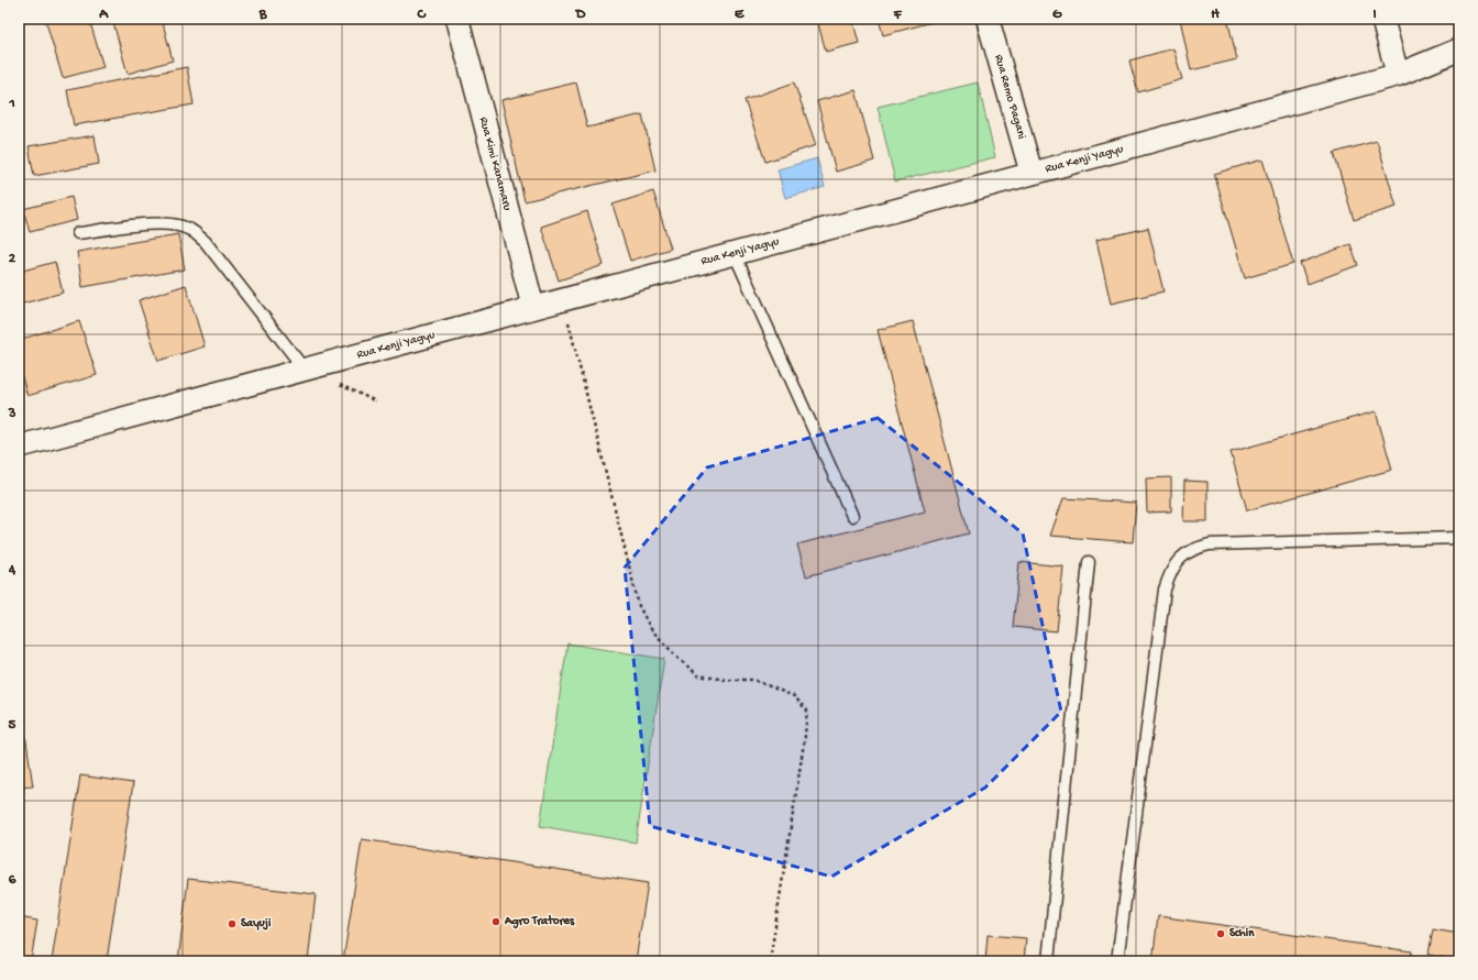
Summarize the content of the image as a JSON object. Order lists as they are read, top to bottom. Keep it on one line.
{"streets":{"street":["Rua Remo Pagani","Rua Kenji Yagyu","Rua Kimi Kanamaru"]},"crossings":[["Rua Remo Pagani","Rua Kenji Yagyu"],["Rua Kenji Yagyu","Rua Kimi Kanamaru"]],"places":["Agro Tratores","Sayuji","Schin"],"grid":{"columns":["A","B","C","D","E","F","G","H","I"],"rows":["1","2","3","4","5","6"]}}
